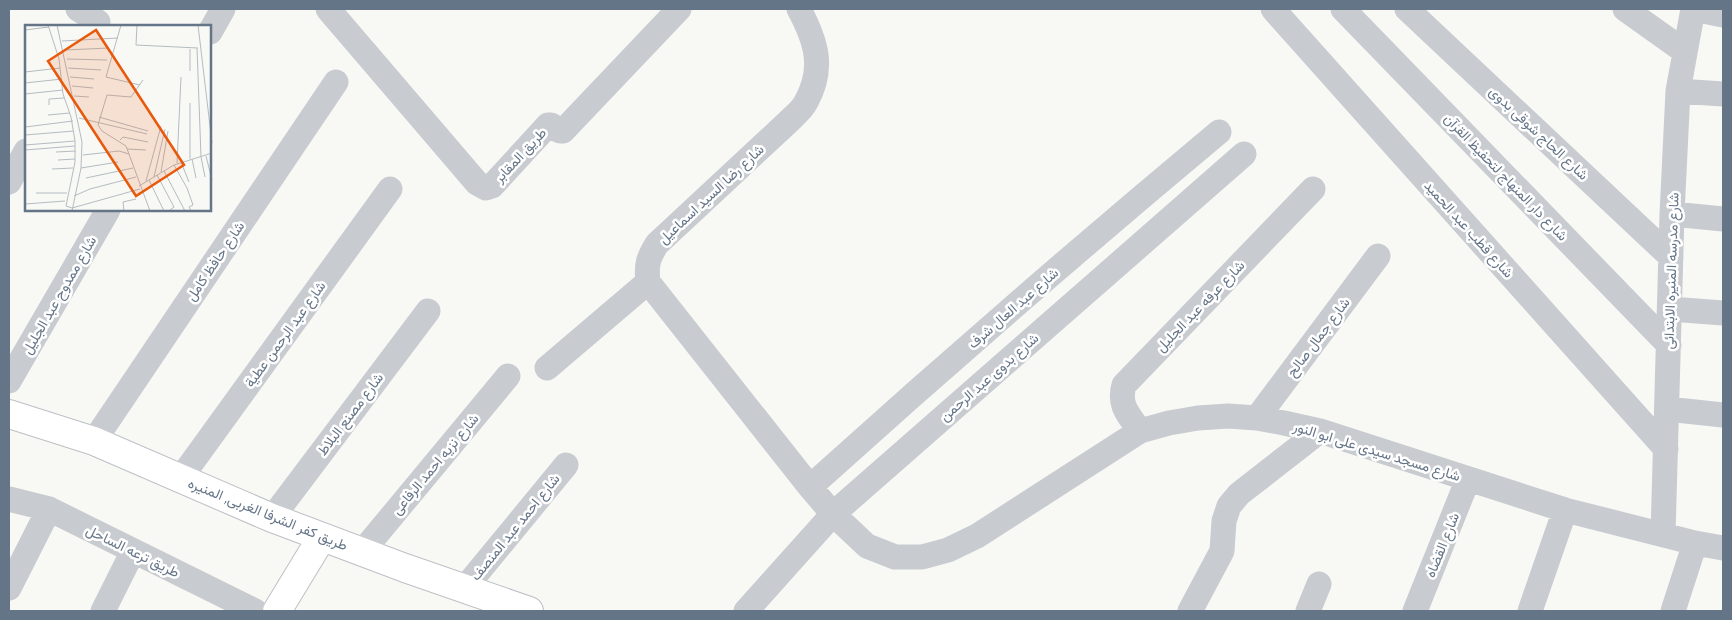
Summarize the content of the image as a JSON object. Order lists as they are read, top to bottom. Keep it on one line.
{"streets":{"street":["شارع الحاج شوقى بدوى","طريق المقابر","شارع دار المنهاج لتحفيظ القرآن","شارع رضا السيد اسماعيل","شارع قطب عبد الحميد","شارع حافظ كامل","شارع مدرسه المنيره الابتدائى","شارع ممدوح عبد الجليل","شارع عرفه عبد الجليل","شارع عبد العال شرف","شارع عبد الرحمن عطية","شارع جمال صالح","شارع بدوى عبد الرحمن","شارع مصنع البلاط","شارع مسجد سيدى على ابو النور","شارع نزيه احمد الرفاعى","طريق كفر الشرفا الغربى, المنيره","شارع احمد عبد المنصف","شارع القضاه","طريق ترعه الساحل"]},"crossings":[["شارع الحاج شوقى بدوى","شارع مدرسه المنيره الابتدائى"],["شارع دار المنهاج لتحفيظ القرآن","شارع مدرسه المنيره الابتدائى"],["شارع قطب عبد الحميد","شارع مدرسه المنيره الابتدائى"],["شارع حافظ كامل","طريق كفر الشرفا الغربى, المنيره"],["شارع مدرسه المنيره الابتدائى","شارع مسجد سيدى على ابو النور"],["شارع عرفه عبد الجليل","شارع مسجد سيدى على ابو النور"],["شارع عبد الرحمن عطية","طريق كفر الشرفا الغربى, المنيره"],["شارع جمال صالح","شارع مسجد سيدى على ابو النور"],["شارع بدوى عبد الرحمن","شارع مسجد سيدى على ابو النور"],["شارع مصنع البلاط","طريق كفر الشرفا الغربى, المنيره"],["شارع مسجد سيدى على ابو النور","شارع القضاه"],["شارع نزيه احمد الرفاعى","طريق كفر الشرفا الغربى, المنيره"],["طريق كفر الشرفا الغربى, المنيره","شارع احمد عبد المنصف"]]}
